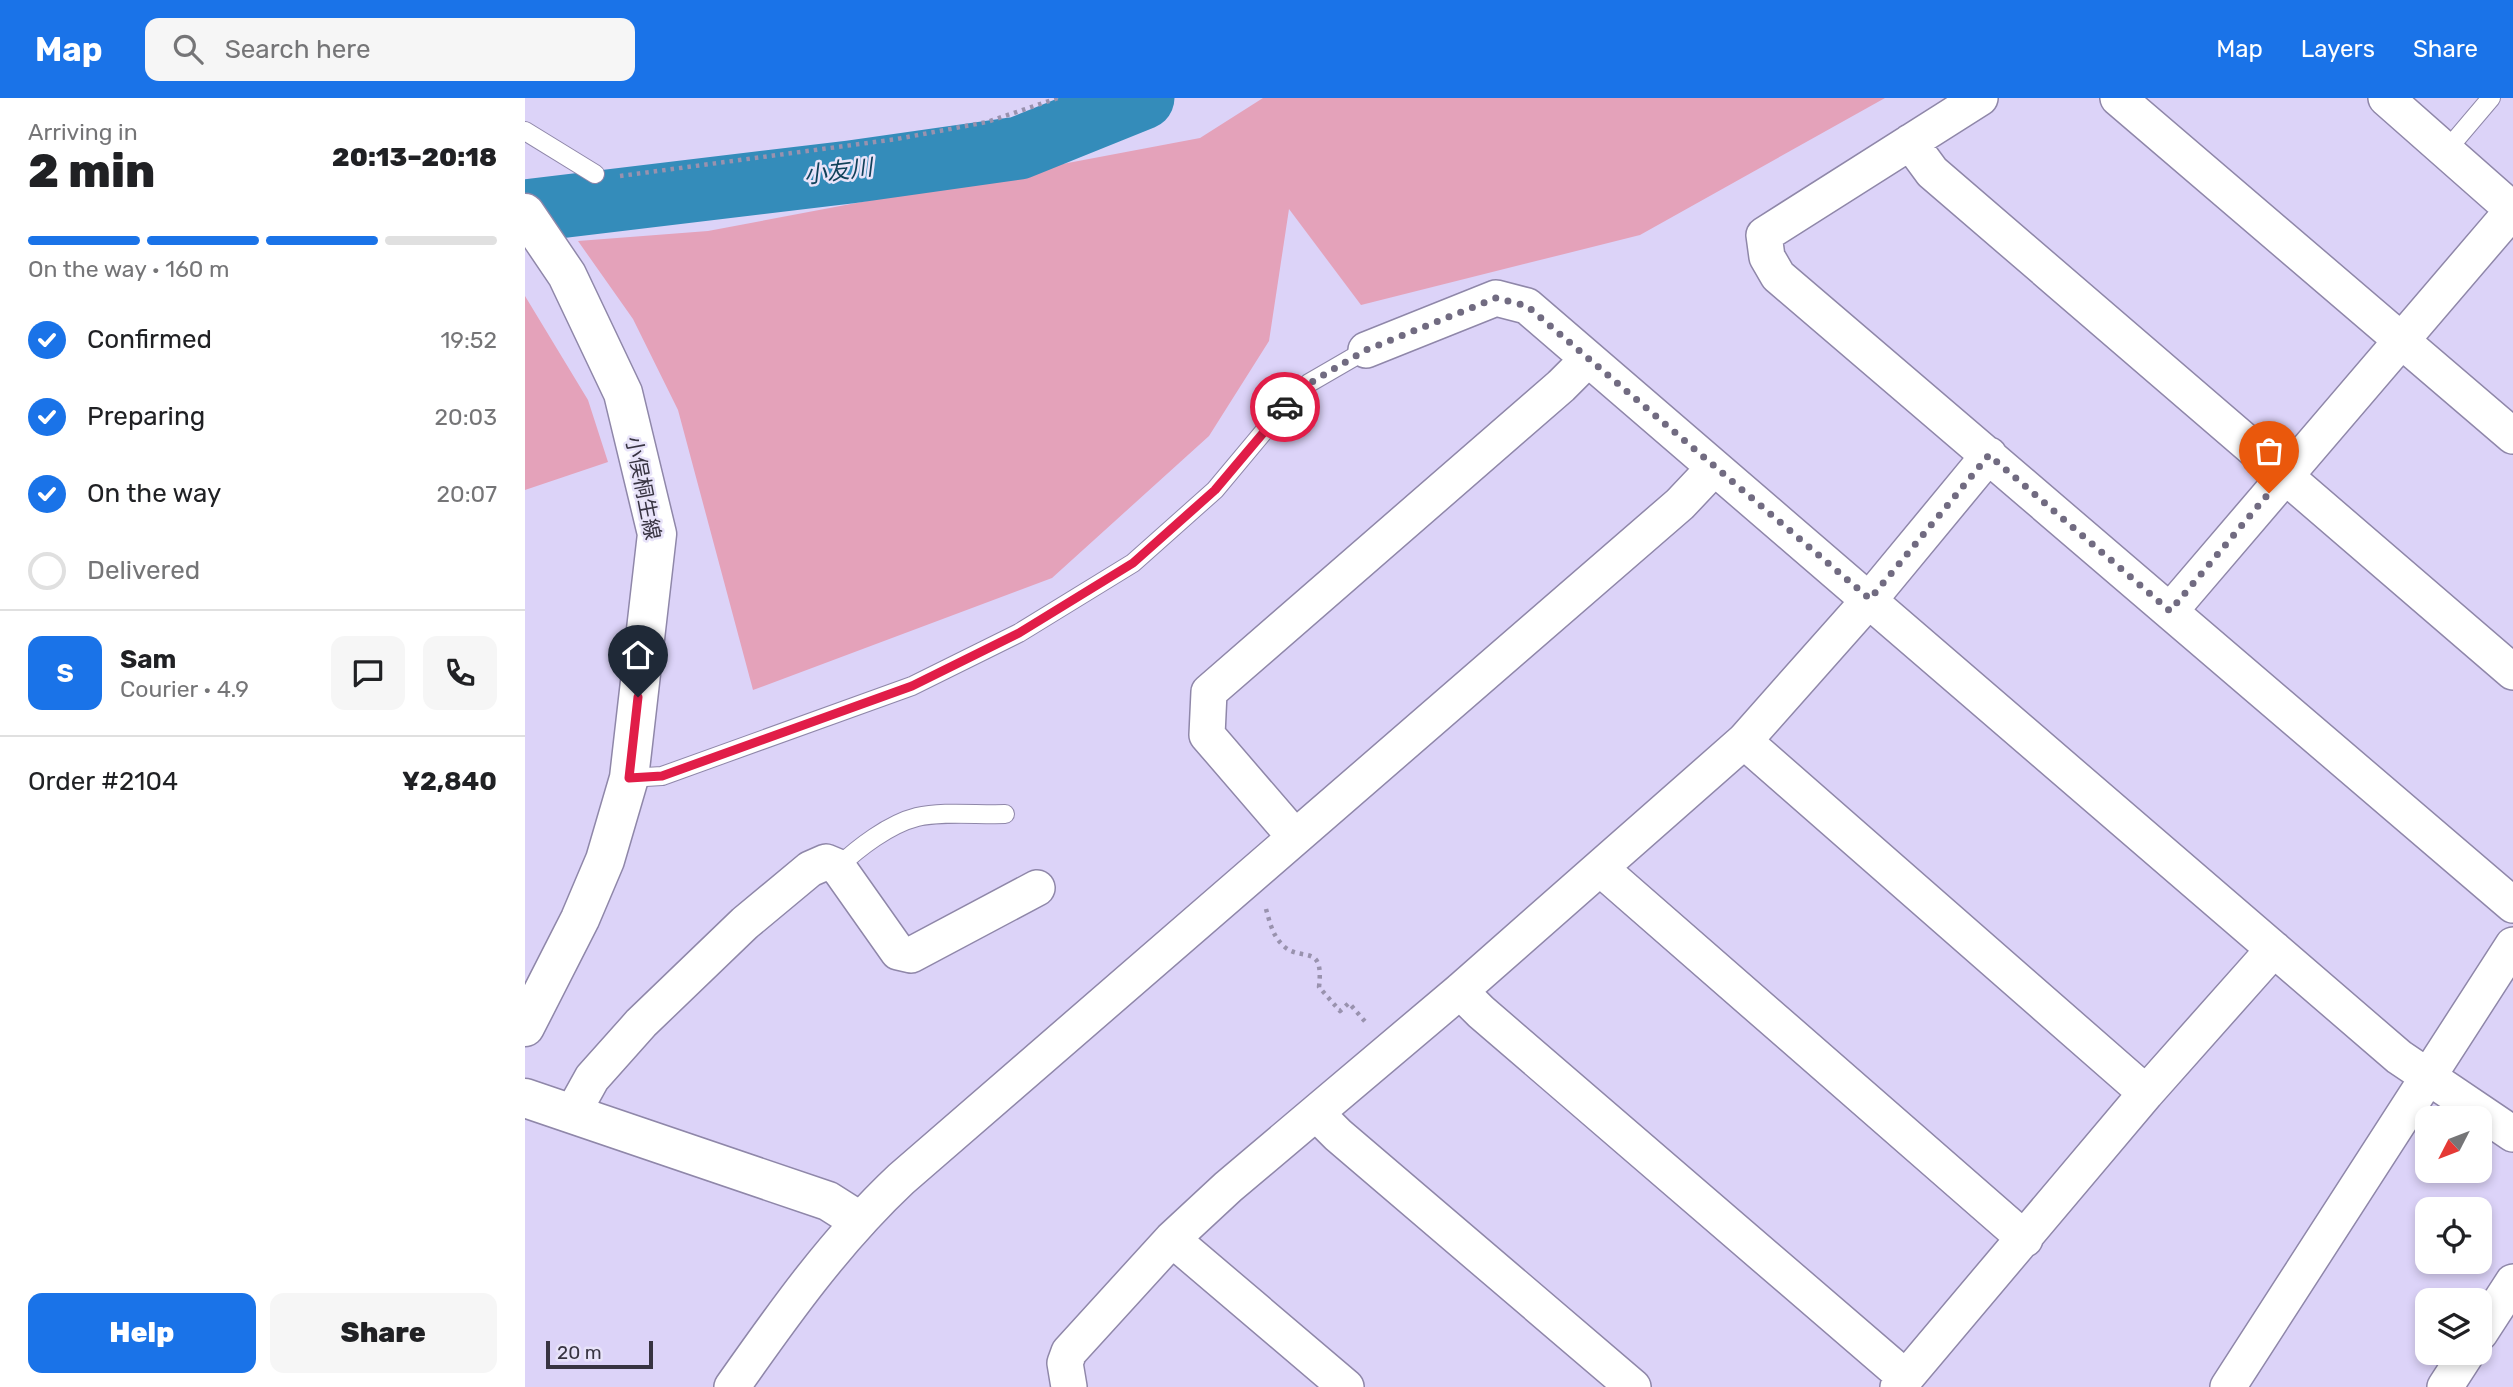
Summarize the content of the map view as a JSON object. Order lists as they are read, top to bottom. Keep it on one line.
{"streets":{"main road":["小俣桐生線"]},"water":["小友川"],"scale_bar":"20 m","north":"bottom left","page":{"header":"Map","search":"Search here","nav":["Map","Layers","Share"],"heading":["2 min","Arriving in","20:13–20:18"],"panel":["Sam","Courier · 4.9","Order #2104","¥2,840"],"bar":"On the way · 160 m","list":[["Confirmed","19:52"],["Preparing","20:03"],["On the way","20:07"],"Delivered"],"round":"S","buttons":["Help","Share"],"scale":"20 m"}}
